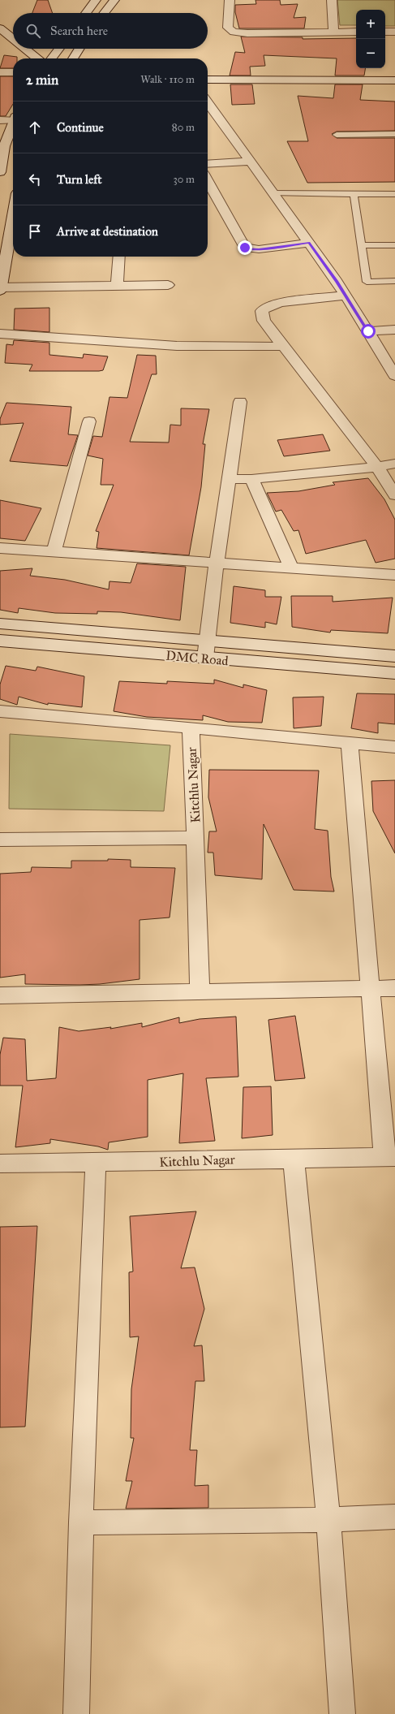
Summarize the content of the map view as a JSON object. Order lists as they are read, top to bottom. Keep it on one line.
{"streets":{"street":["DMC Road","Kitchlu Nagar"]},"page":{"map_buttons":["+","−"],"search":"Search here","heading":["2 min","Walk · 110 m"],"list":[["Continue","80 m"],["Turn left","30 m"],"Arrive at destination"]}}
